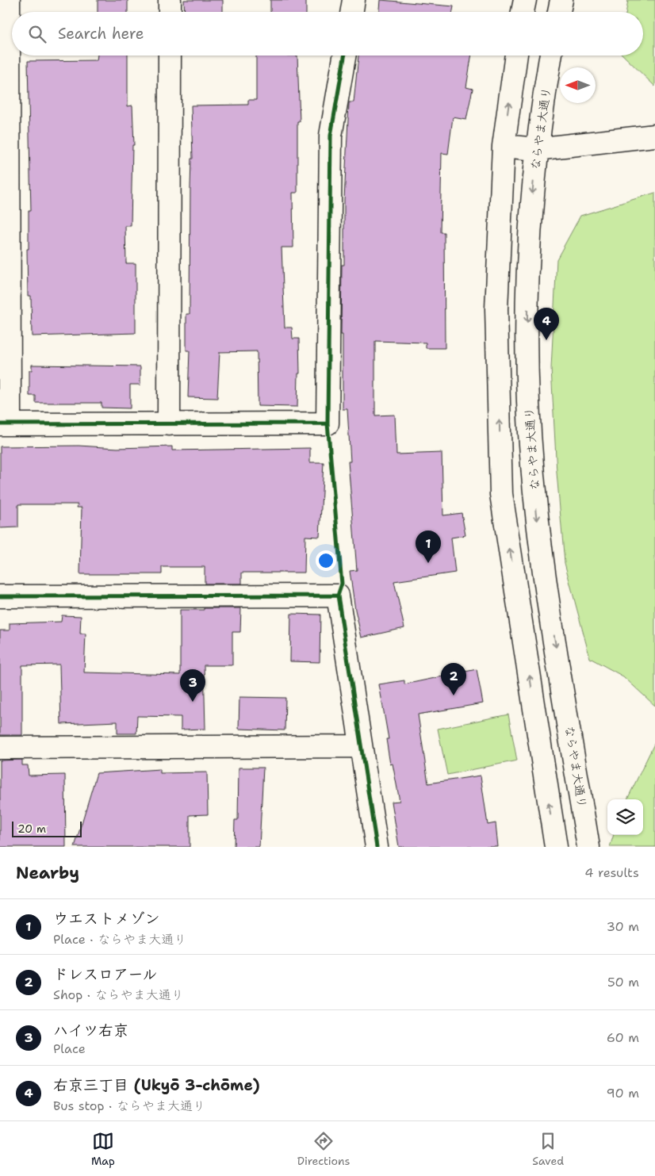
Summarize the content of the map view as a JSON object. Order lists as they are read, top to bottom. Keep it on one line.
{"streets":{"street":["ならやま大通り"]},"scale_bar":"20 m","north":"left","page":{"search":"Search here","pins":["4","1","2","3"],"scale":"20 m","heading":["Nearby","4 results"],"list":[{"mark":"1","name":"ウエストメゾン","note":"Place · ならやま大通り","value":"30 m"},{"mark":"2","name":"ドレスロアール","note":"Shop · ならやま大通り","value":"50 m"},{"mark":"3","name":"ハイツ右京","note":"Place","value":"60 m"},{"mark":"4","name":"右京三丁目 (Ukyō 3-chōme)","note":"Bus stop · ならやま大通り","value":"90 m"}],"nav":["Map","Directions","Saved"]}}
